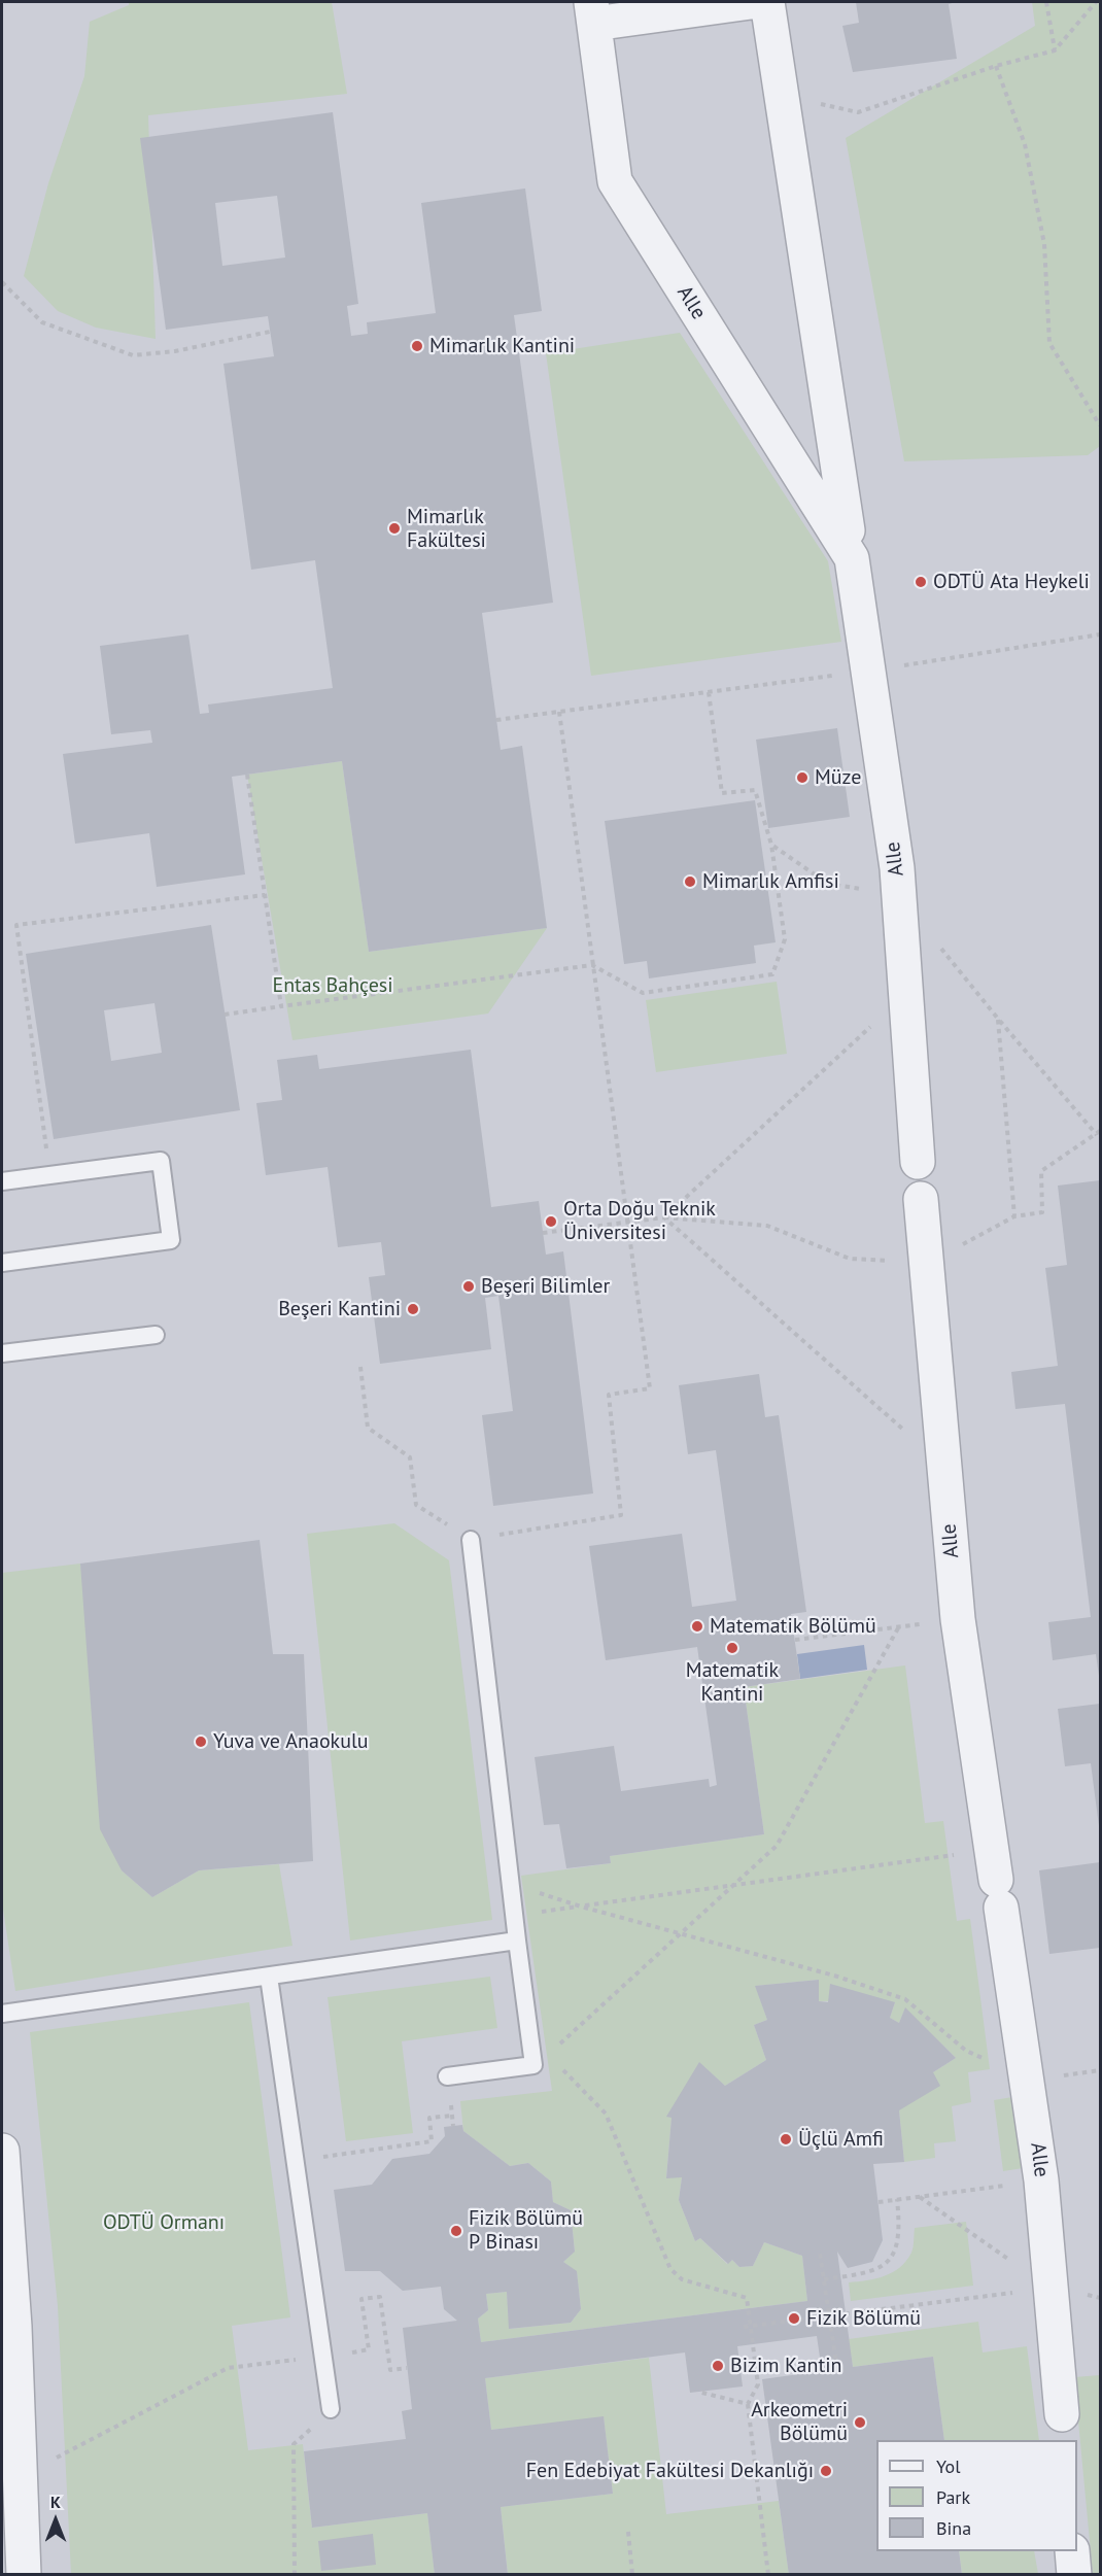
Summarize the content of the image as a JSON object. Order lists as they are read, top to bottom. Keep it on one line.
{"streets":{"street":["Alle"]},"parks":["Entas Bahçesi","ODTÜ Ormanı"],"places":["Mimarlık Kantini","Mimarlık Fakültesi","ODTÜ Ata Heykeli","Müze","Mimarlık Amfisi","Orta Doğu Teknik Üniversitesi","Beşeri Bilimler","Beşeri Kantini","Matematik Bölümü","Matematik Kantini","Yuva ve Anaokulu","Üçlü Amfi","Fizik Bölümü P Binası","Fizik Bölümü","Bizim Kantin","Arkeometri Bölümü","Fen Edebiyat Fakültesi Dekanlığı"],"legend":["Yol","Park","Bina"],"north":"top"}
